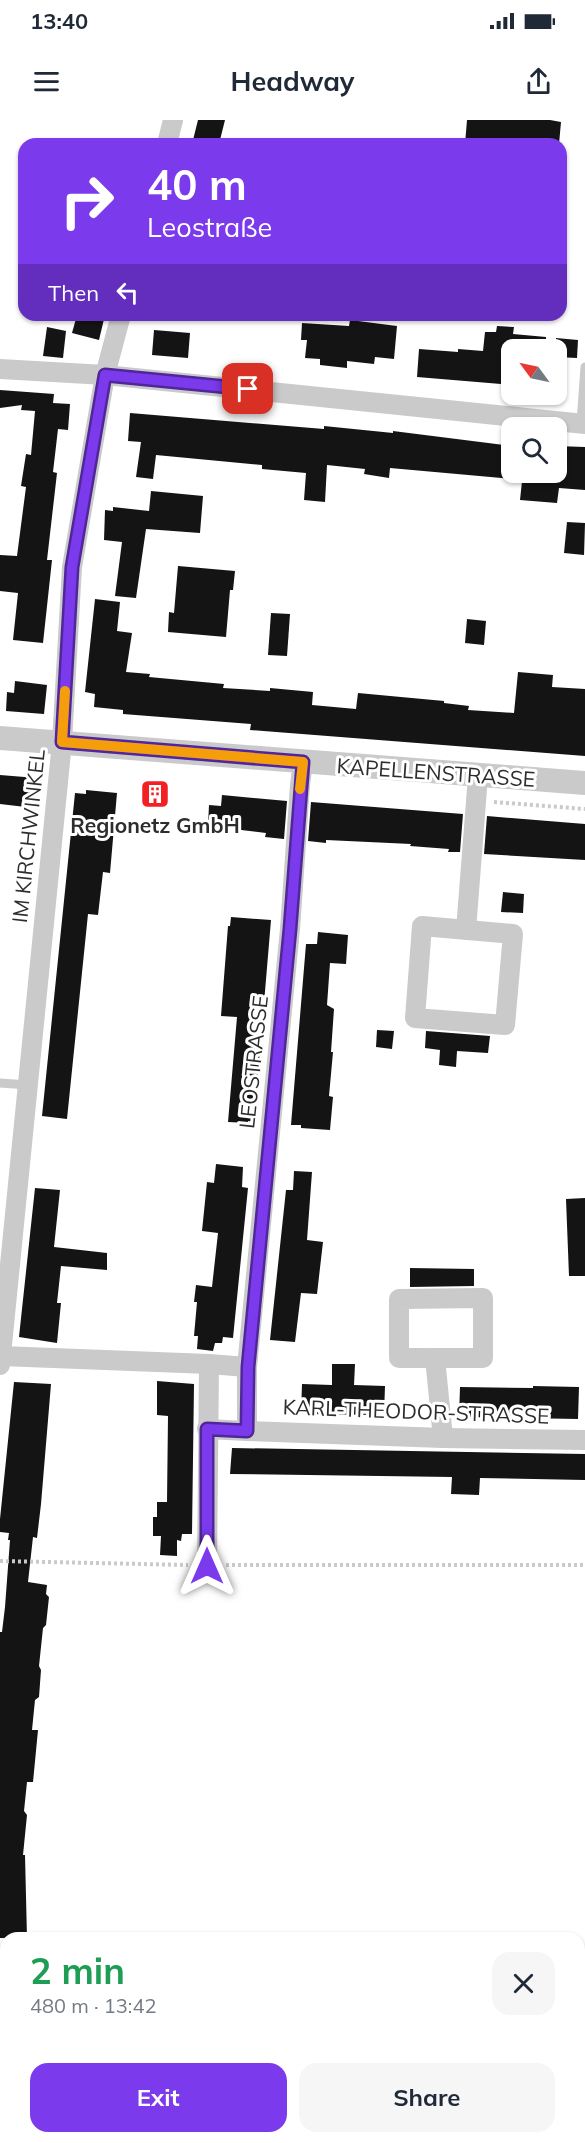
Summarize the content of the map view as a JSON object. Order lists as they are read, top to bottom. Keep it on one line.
{"streets":{"street":["KAPELLENSTRASSE","IM KIRCHWINKEL","LEOSTRASSE","KARL-THEODOR-STRASSE"]},"crossings":[["KAPELLENSTRASSE","IM KIRCHWINKEL"],["KAPELLENSTRASSE","LEOSTRASSE"],["LEOSTRASSE","KARL-THEODOR-STRASSE"]],"places":{"building":["Regionetz GmbH"]},"north":"top left","page":{"status":"13:40","header":"Headway","turn":["40 m","Leostraße"],"then":"Then","heading":["2 min","480 m · 13:42"],"buttons":["Exit","Share"]}}
